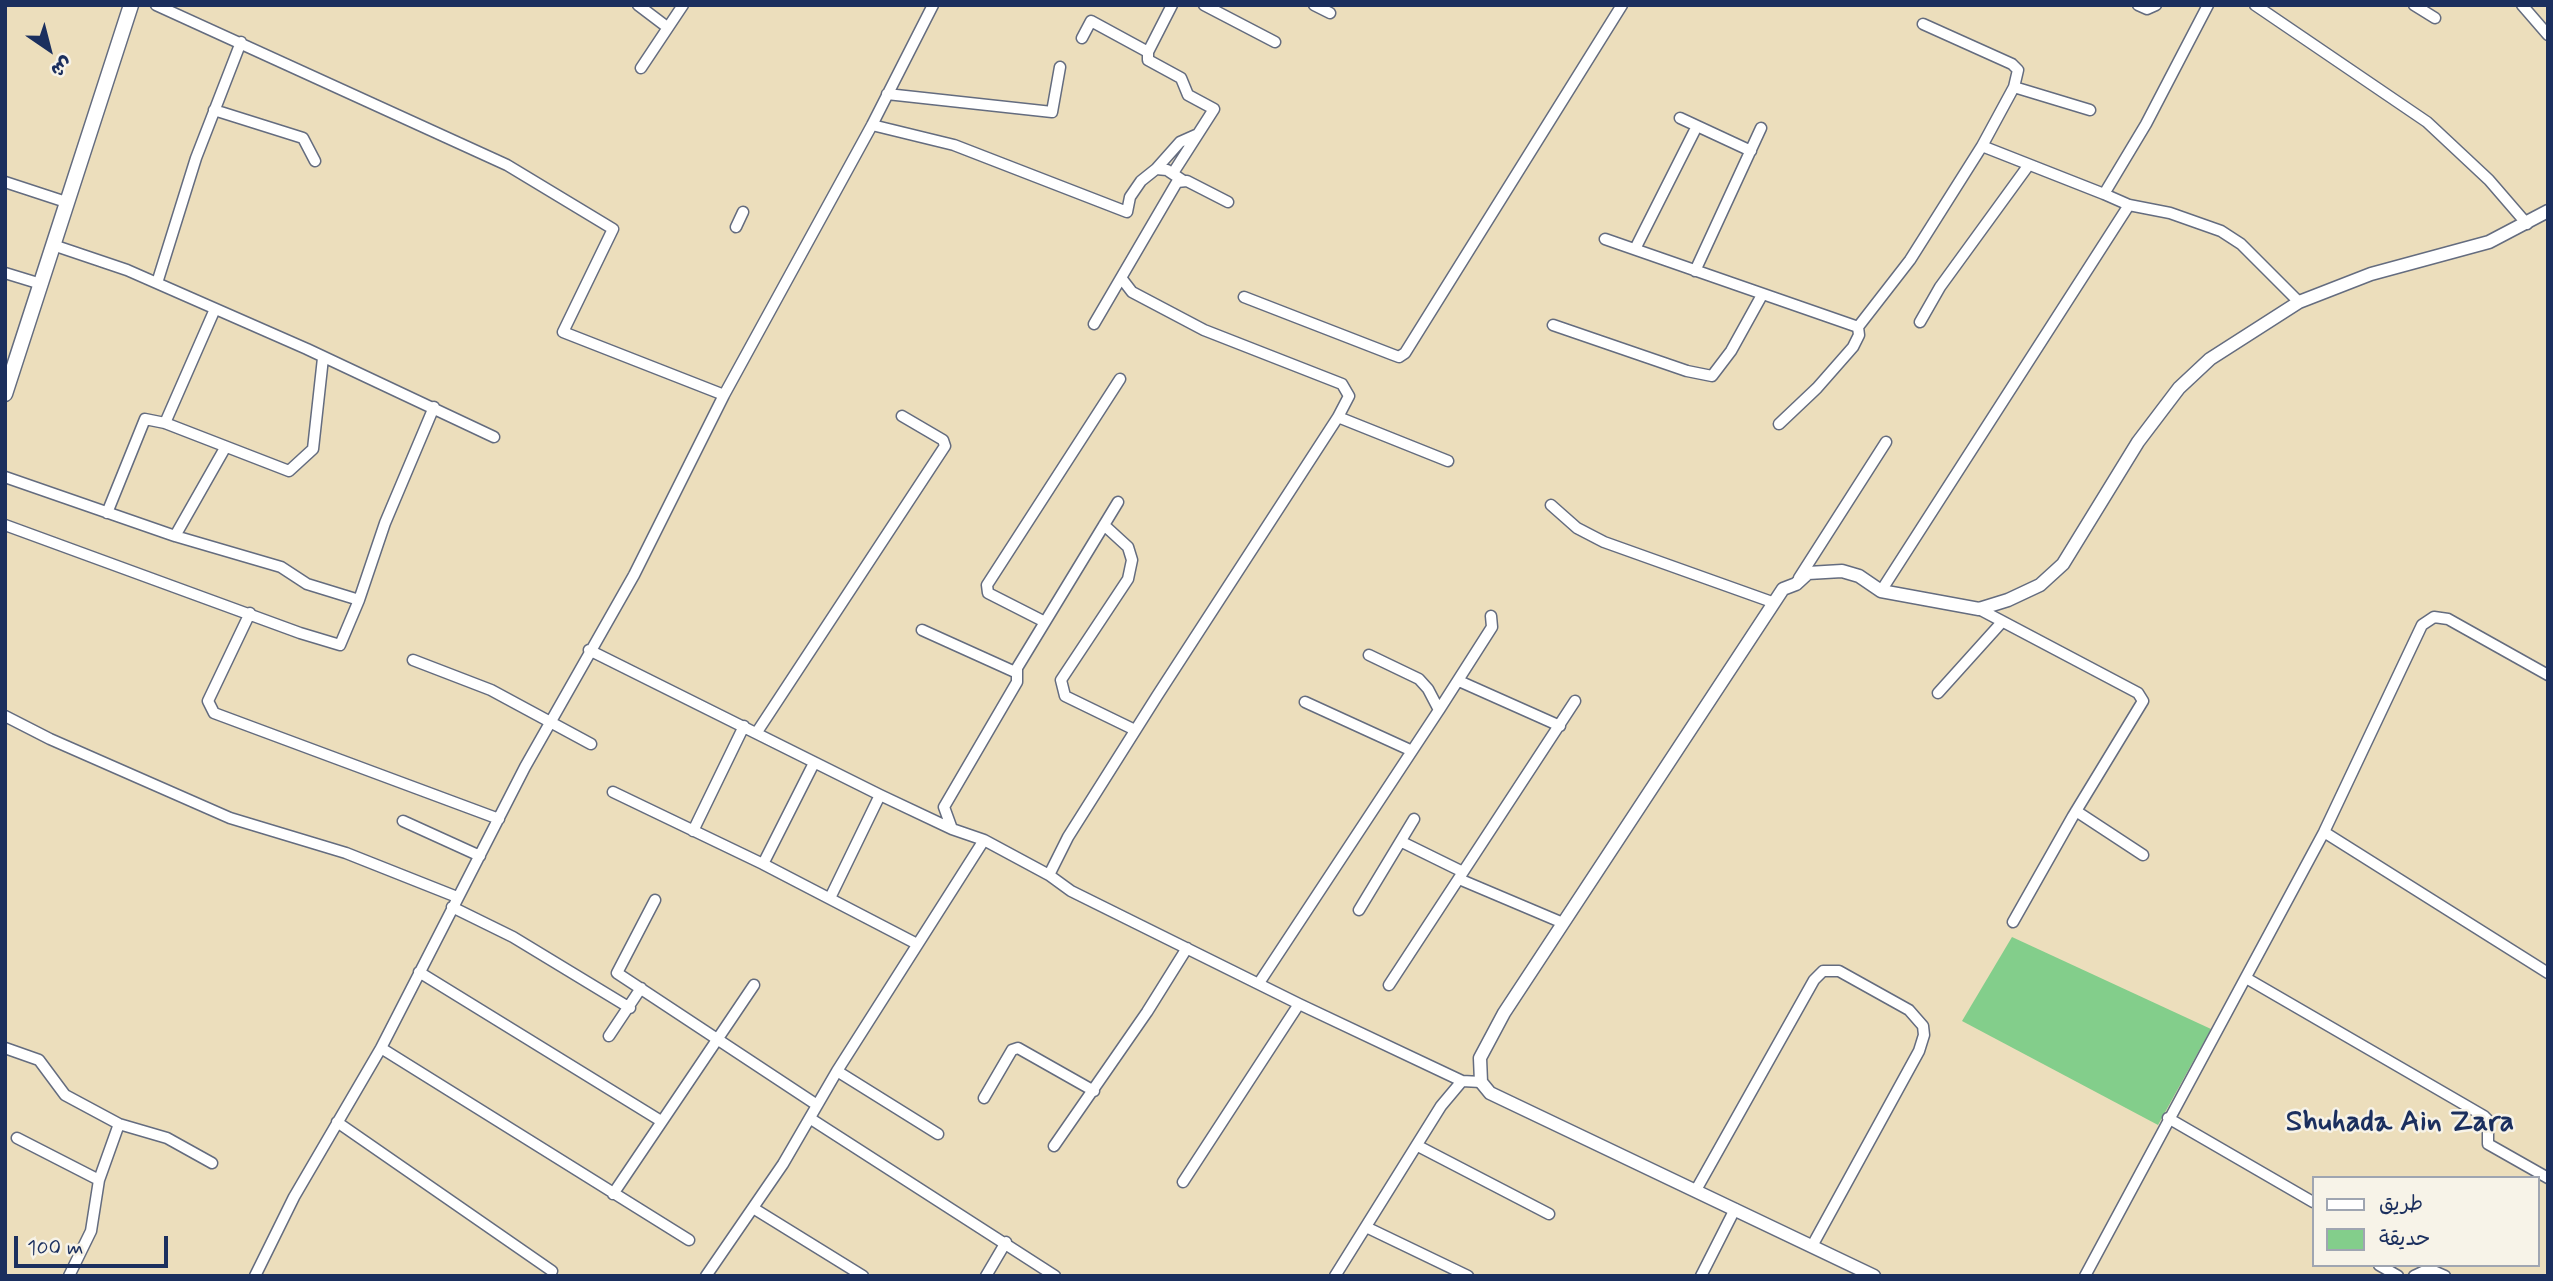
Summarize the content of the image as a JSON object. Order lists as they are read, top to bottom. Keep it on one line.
{"districts":["Shuhada Ain Zara"],"legend":["طريق","حديقة"],"scale_bar":"100 m","north":"bottom right"}
